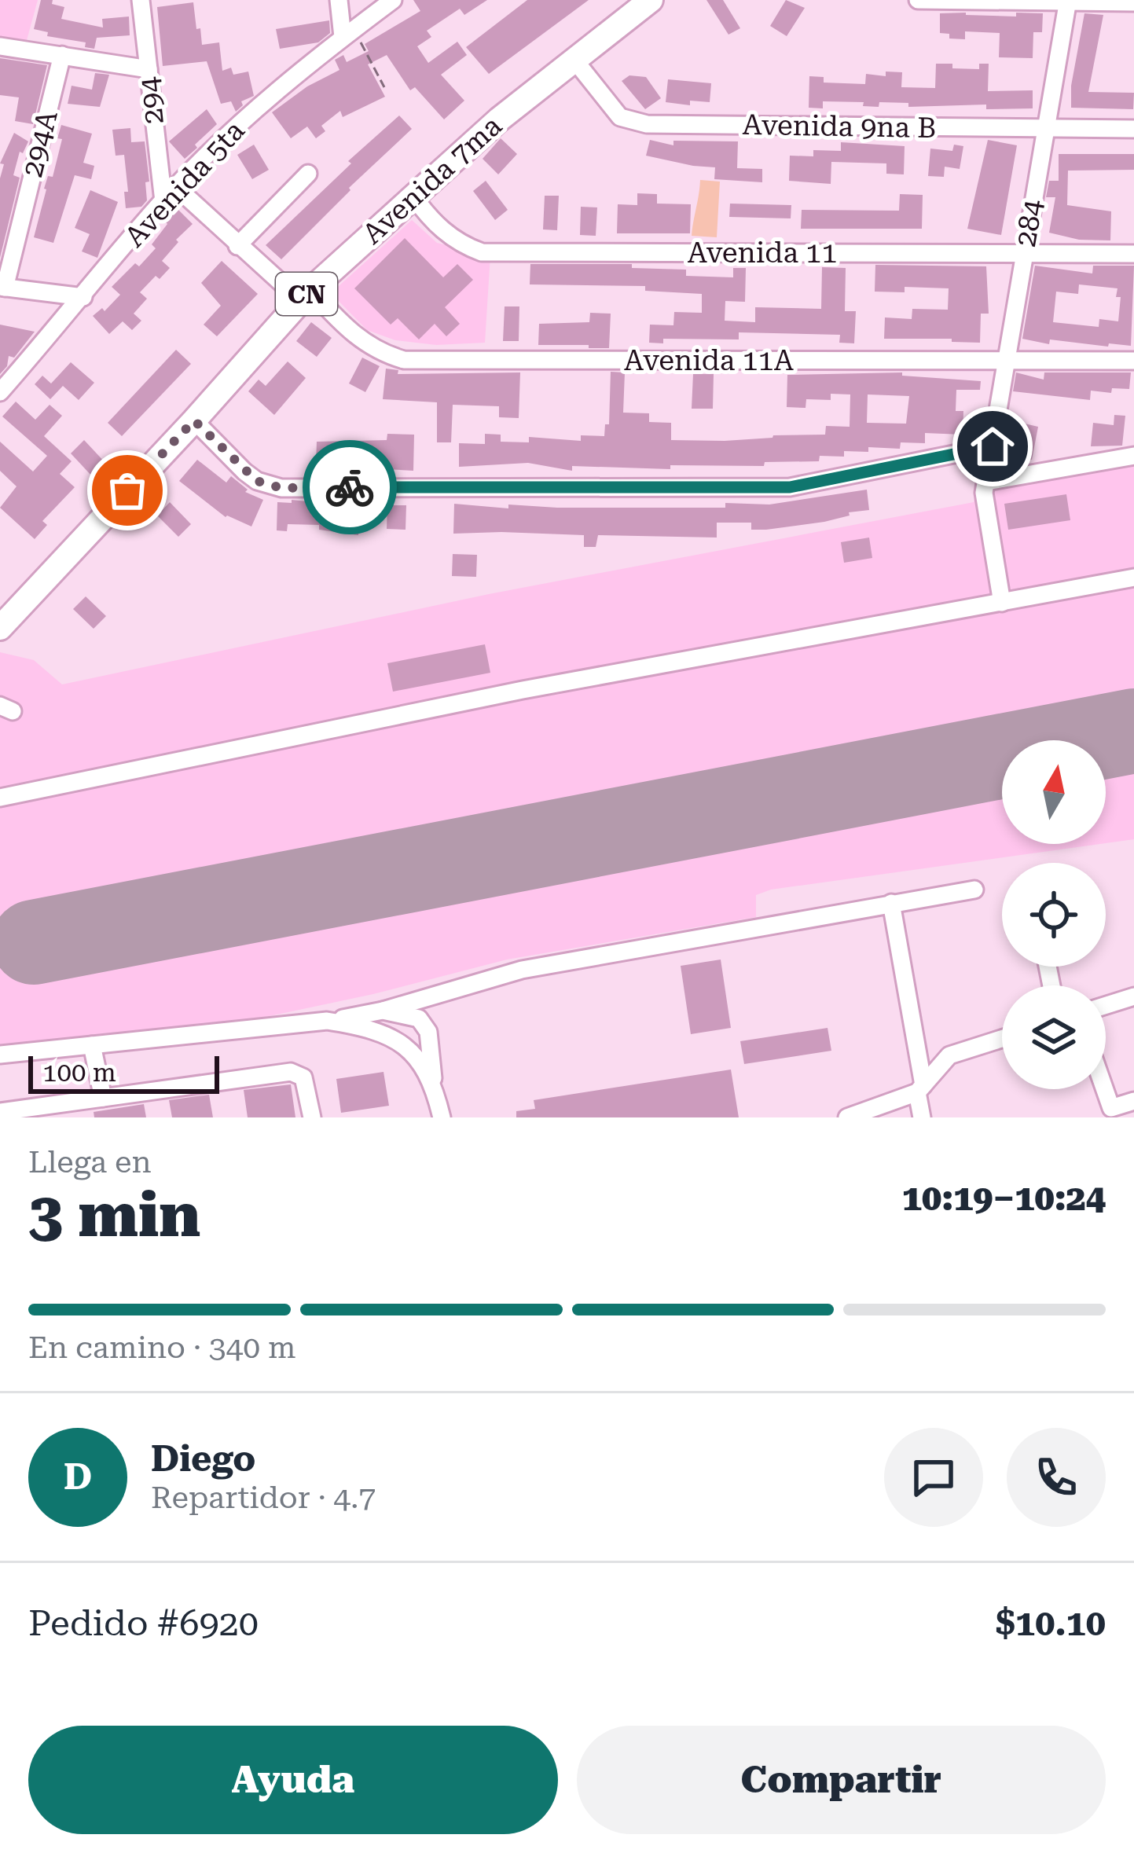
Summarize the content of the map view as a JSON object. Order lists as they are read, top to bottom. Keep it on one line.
{"streets":{"highway":["Avenida 7ma","CN"],"street":["294","Avenida 9na B","294A","Avenida 5ta","284","Avenida 11","Avenida 11A"]},"crossings":[["294","Avenida 5ta"],["Avenida 9na B","Avenida 7ma"],["Avenida 9na B","284"],["Avenida 7ma","Avenida 11"],["Avenida 7ma","Avenida 11A"],["284","Avenida 11"],["284","Avenida 11A"]],"scale_bar":"100 m","north":"top","page":{"scale":"100 m","heading":["3 min","Llega en","10:19–10:24"],"panel":["Diego","Repartidor · 4.7","Pedido #6920","$10.10"],"bar":"En camino · 340 m","round":"D","buttons":["Ayuda","Compartir"]}}
